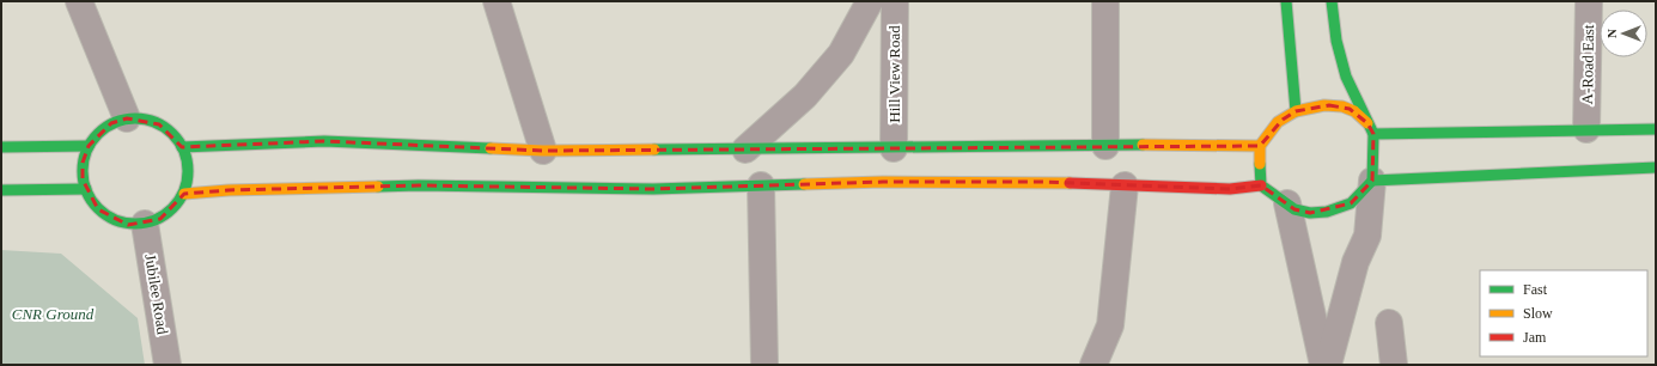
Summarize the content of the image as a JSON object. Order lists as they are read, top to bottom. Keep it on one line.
{"streets":{"street":["A-Road East","Hill View Road","Jubilee Road"]},"parks":["CNR Ground"],"legend":["Fast","Slow","Jam"],"north":"left"}
